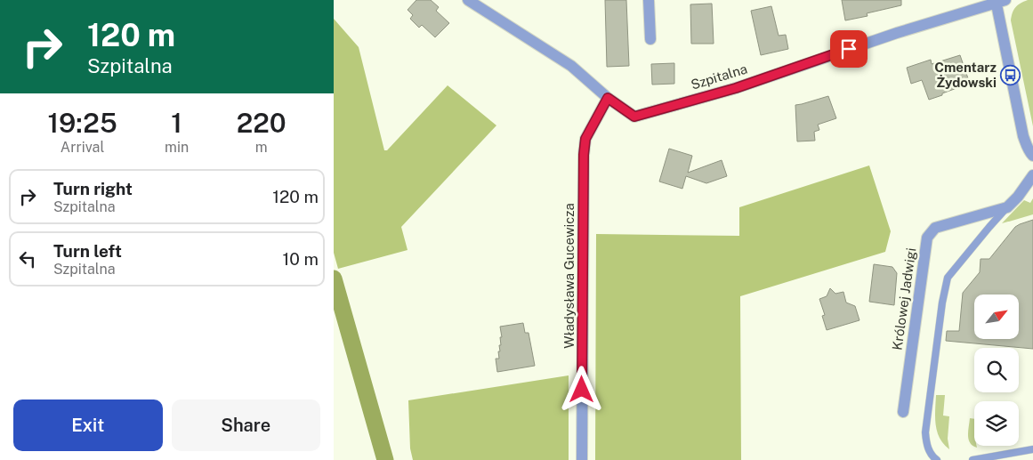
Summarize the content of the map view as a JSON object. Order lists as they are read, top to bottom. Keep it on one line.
{"streets":{"street":["Szpitalna","Władysława Gucewicza","Królowej Jadwigi"]},"crossings":[["Szpitalna","Władysława Gucewicza"]],"places":{"bus stop":["Cmentarz Żydowski"]},"north":"top right","page":{"turn":["120 m","Szpitalna"],"eta":["19:25","Arrival","1","min","220","m"],"list":[{"name":"Turn right","note":"Szpitalna","value":"120 m"},{"name":"Turn left","note":"Szpitalna","value":"10 m"}],"buttons":["Exit","Share"]}}
